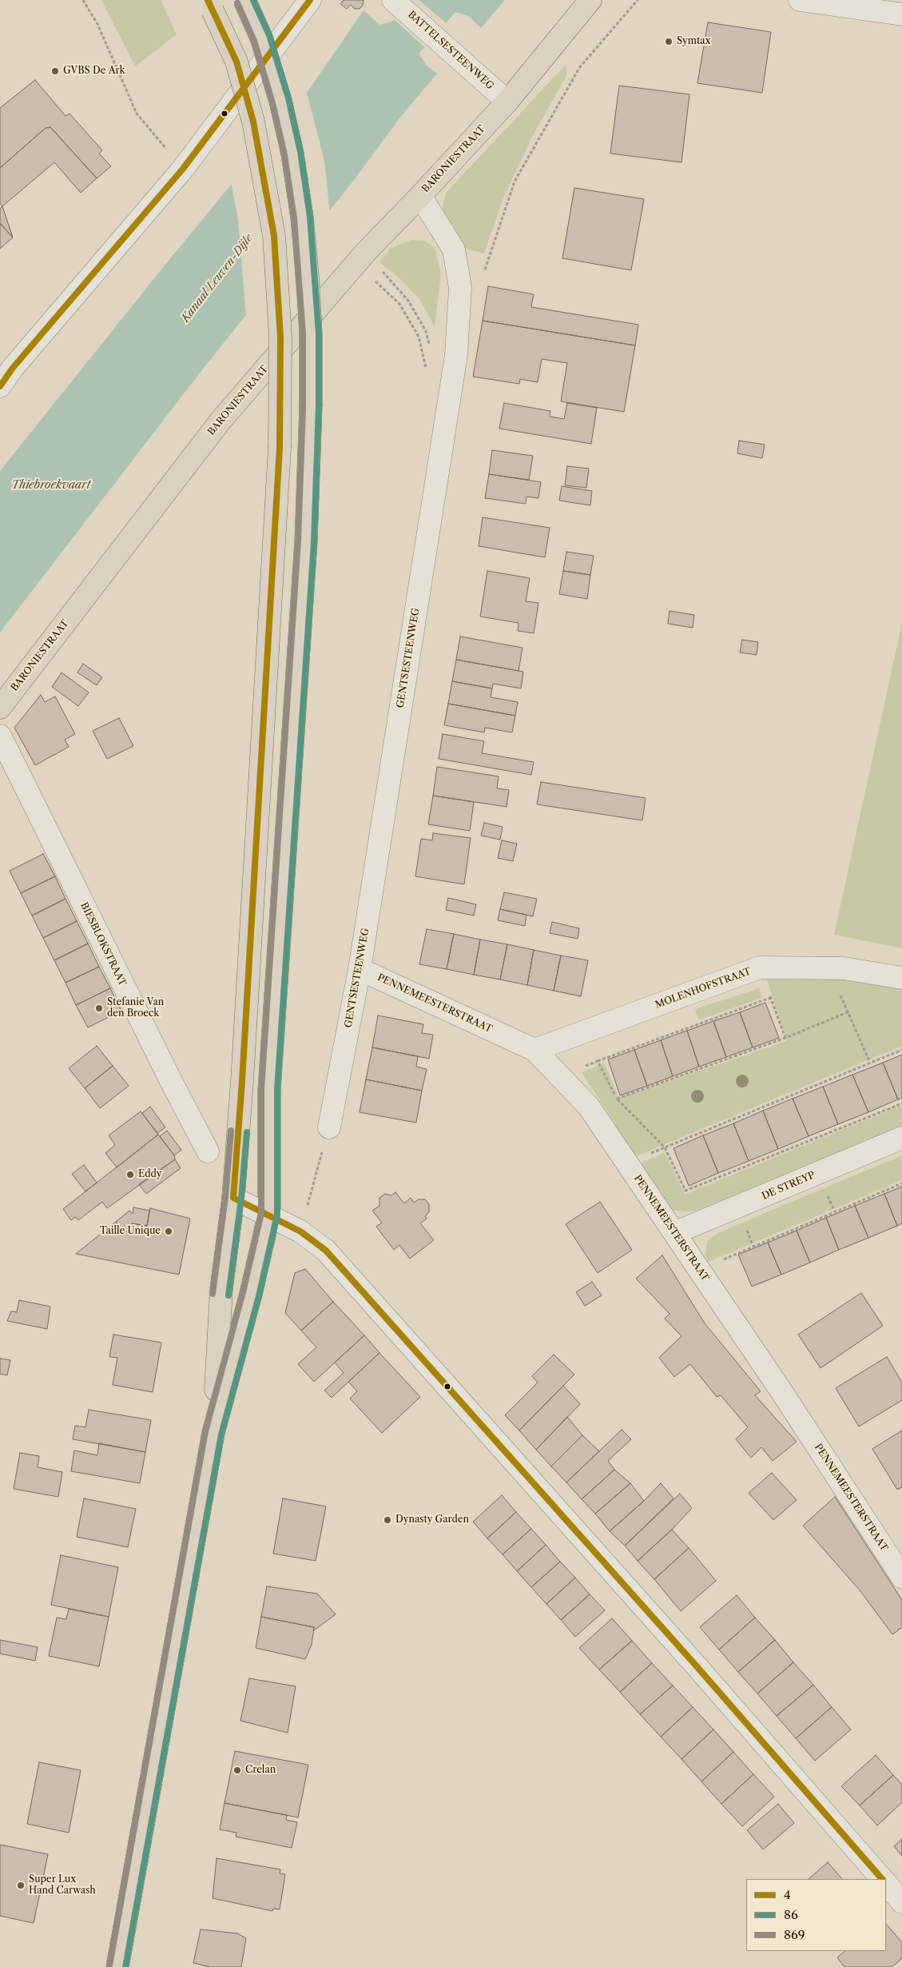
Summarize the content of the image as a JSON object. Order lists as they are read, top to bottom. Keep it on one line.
{"streets":{"main road":["BARONIESTRAAT"],"street":["BATTELSESTEENWEG","GENTSESTEENWEG","BIESBLOKSTRAAT","MOLENHOFSTRAAT","PENNEMEESTERSTRAAT","DE STREYP"]},"crossings":[["BATTELSESTEENWEG","BARONIESTRAAT"],["BARONIESTRAAT","GENTSESTEENWEG"],["GENTSESTEENWEG","PENNEMEESTERSTRAAT"],["MOLENHOFSTRAAT","PENNEMEESTERSTRAAT"],["PENNEMEESTERSTRAAT","DE STREYP"]],"water":["Kanaal Leuven-Dijle","Thiebroekvaart"],"places":["Symtax","GVBS De Ark","Stefanie Van den Broeck","Eddy","Taille Unique","Dynasty Garden","Crelan","Super Lux Hand Carwash"],"lines":["transit line 4","transit line 86","transit line 869"],"legend":["4","86","869"]}
